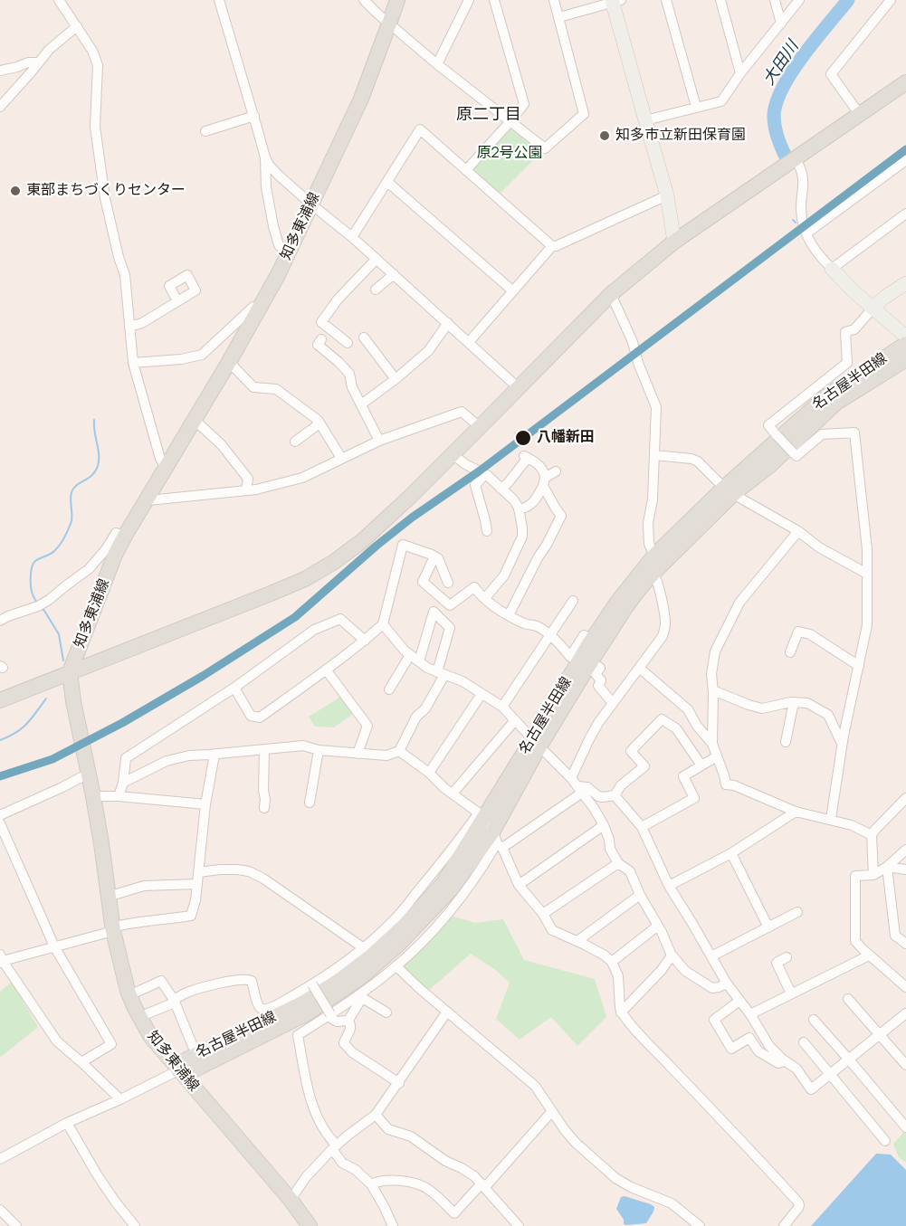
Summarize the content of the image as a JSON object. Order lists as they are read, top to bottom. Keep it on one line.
{"streets":{"main road":["知多東浦線","名古屋半田線"]},"crossings":[["知多東浦線","名古屋半田線"]],"districts":["原二丁目"],"water":["大田川"],"parks":["原2号公園"],"places":["知多市立新田保育園","東部まちづくりセンター","八幡新田"]}
